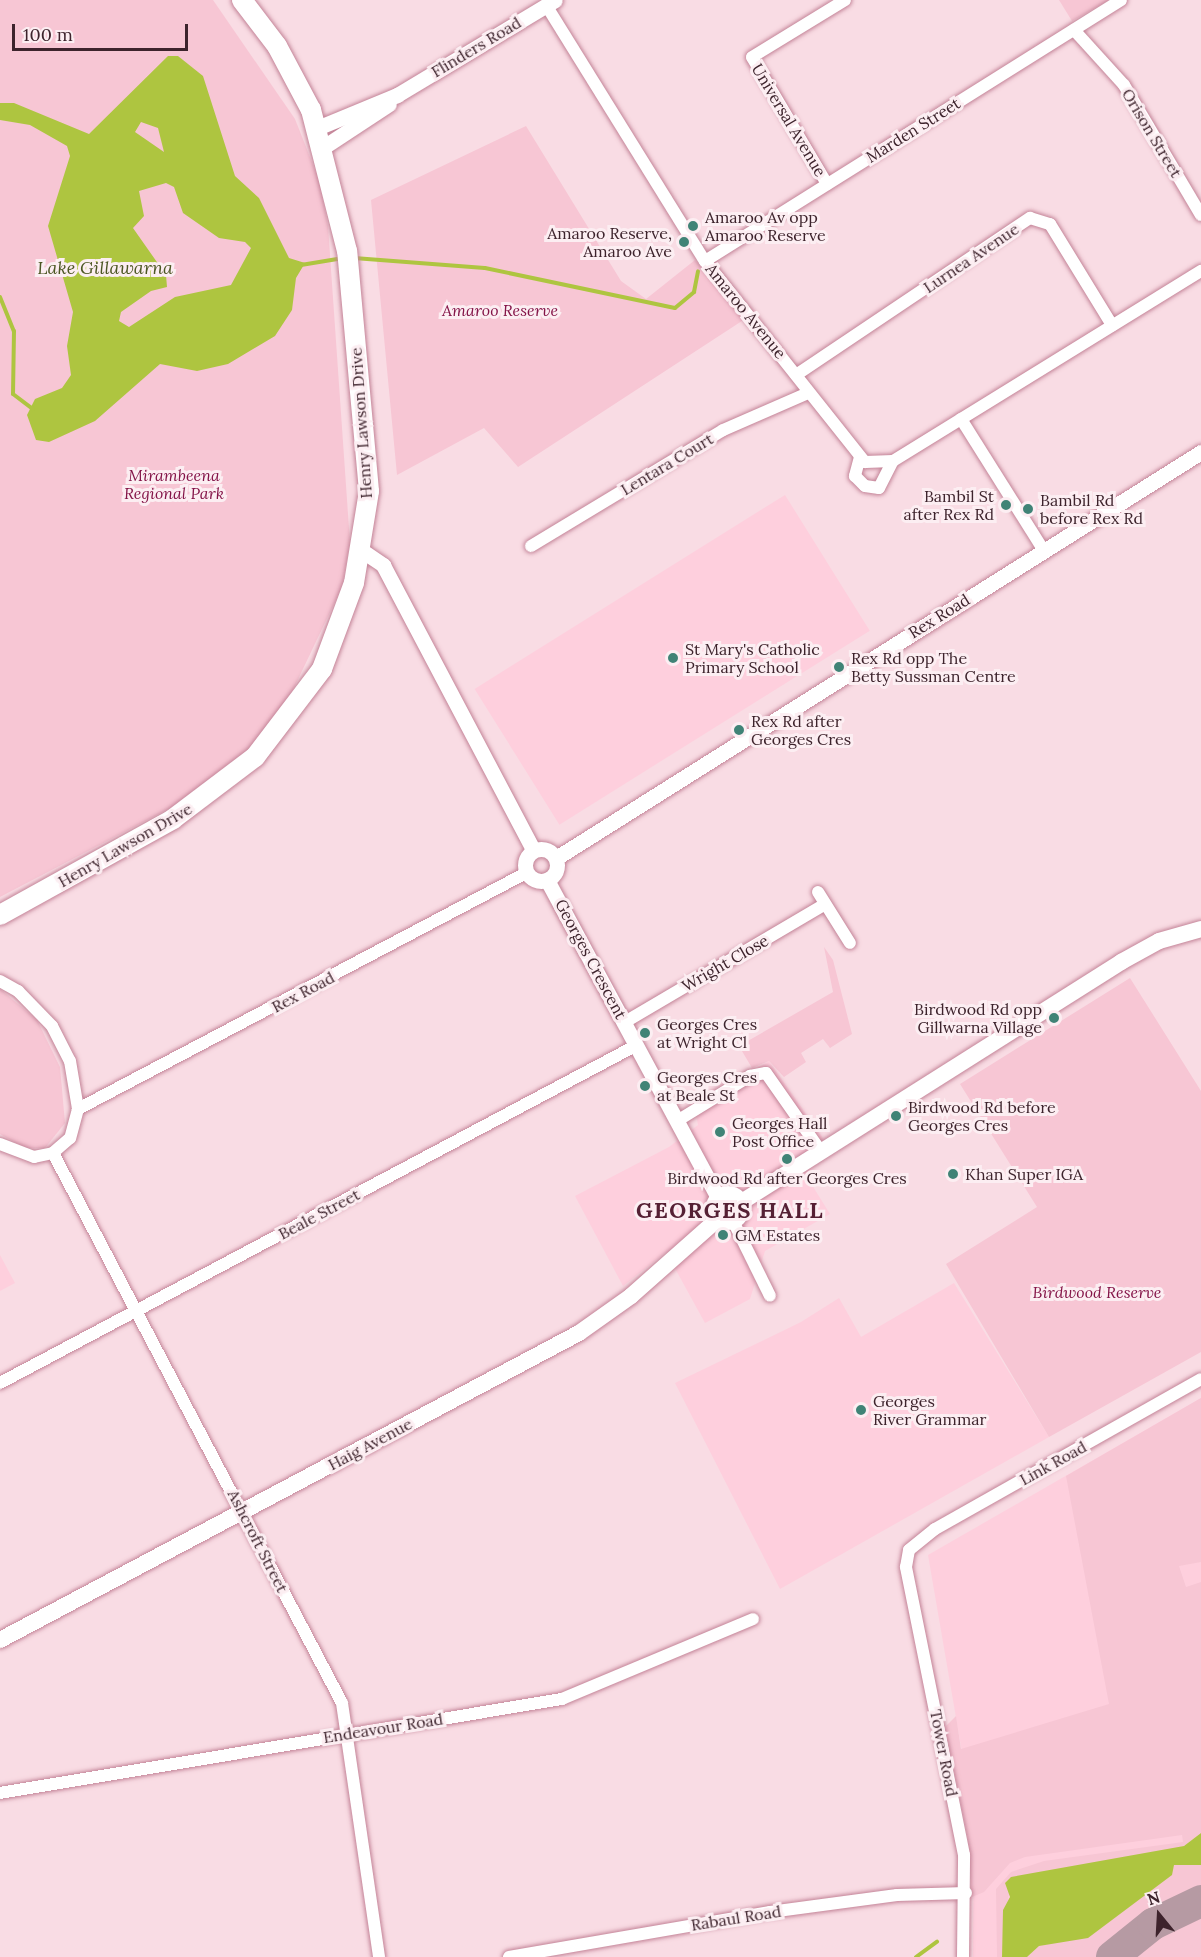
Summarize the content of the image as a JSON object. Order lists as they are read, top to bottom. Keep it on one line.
{"streets":{"main road":["Henry Lawson Drive","Haig Avenue"],"street":["Flinders Road","Universal Avenue","Marden Street","Orison Street","Lurnea Avenue","Amaroo Avenue","Lentara Court","Rex Road","Georges Crescent","Wright Close","Beale Street","Link Road","Ashcroft Street","Endeavour Road","Tower Road","Rabaul Road"]},"crossings":[["Flinders Road","Amaroo Avenue"],["Flinders Road","Henry Lawson Drive"],["Universal Avenue","Marden Street"],["Marden Street","Orison Street"],["Marden Street","Amaroo Avenue"],["Lurnea Avenue","Amaroo Avenue"],["Amaroo Avenue","Lentara Court"],["Rex Road","Georges Crescent"],["Georges Crescent","Wright Close"],["Georges Crescent","Beale Street"],["Beale Street","Ashcroft Street"],["Haig Avenue","Ashcroft Street"],["Link Road","Tower Road"],["Ashcroft Street","Endeavour Road"],["Tower Road","Rabaul Road"]],"districts":["GEORGES HALL"],"water":["Lake Gillawarna"],"parks":["Amaroo Reserve","Mirambeena Regional Park","Birdwood Reserve"],"places":["Amaroo Av opp Amaroo Reserve","Amaroo Reserve, Amaroo Ave","Bambil St after Rex Rd","Bambil Rd before Rex Rd","St Mary's Catholic Primary School","Rex Rd opp The Betty Sussman Centre","Rex Rd after Georges Cres","Birdwood Rd opp Gillwarna Village","Georges Cres at Wright Cl","Georges Cres at Beale St","Birdwood Rd before Georges Cres","Georges Hall Post Office","Birdwood Rd after Georges Cres","Khan Super IGA","GM Estates","Georges River Grammar"],"scale_bar":"100 m","north":"top"}
